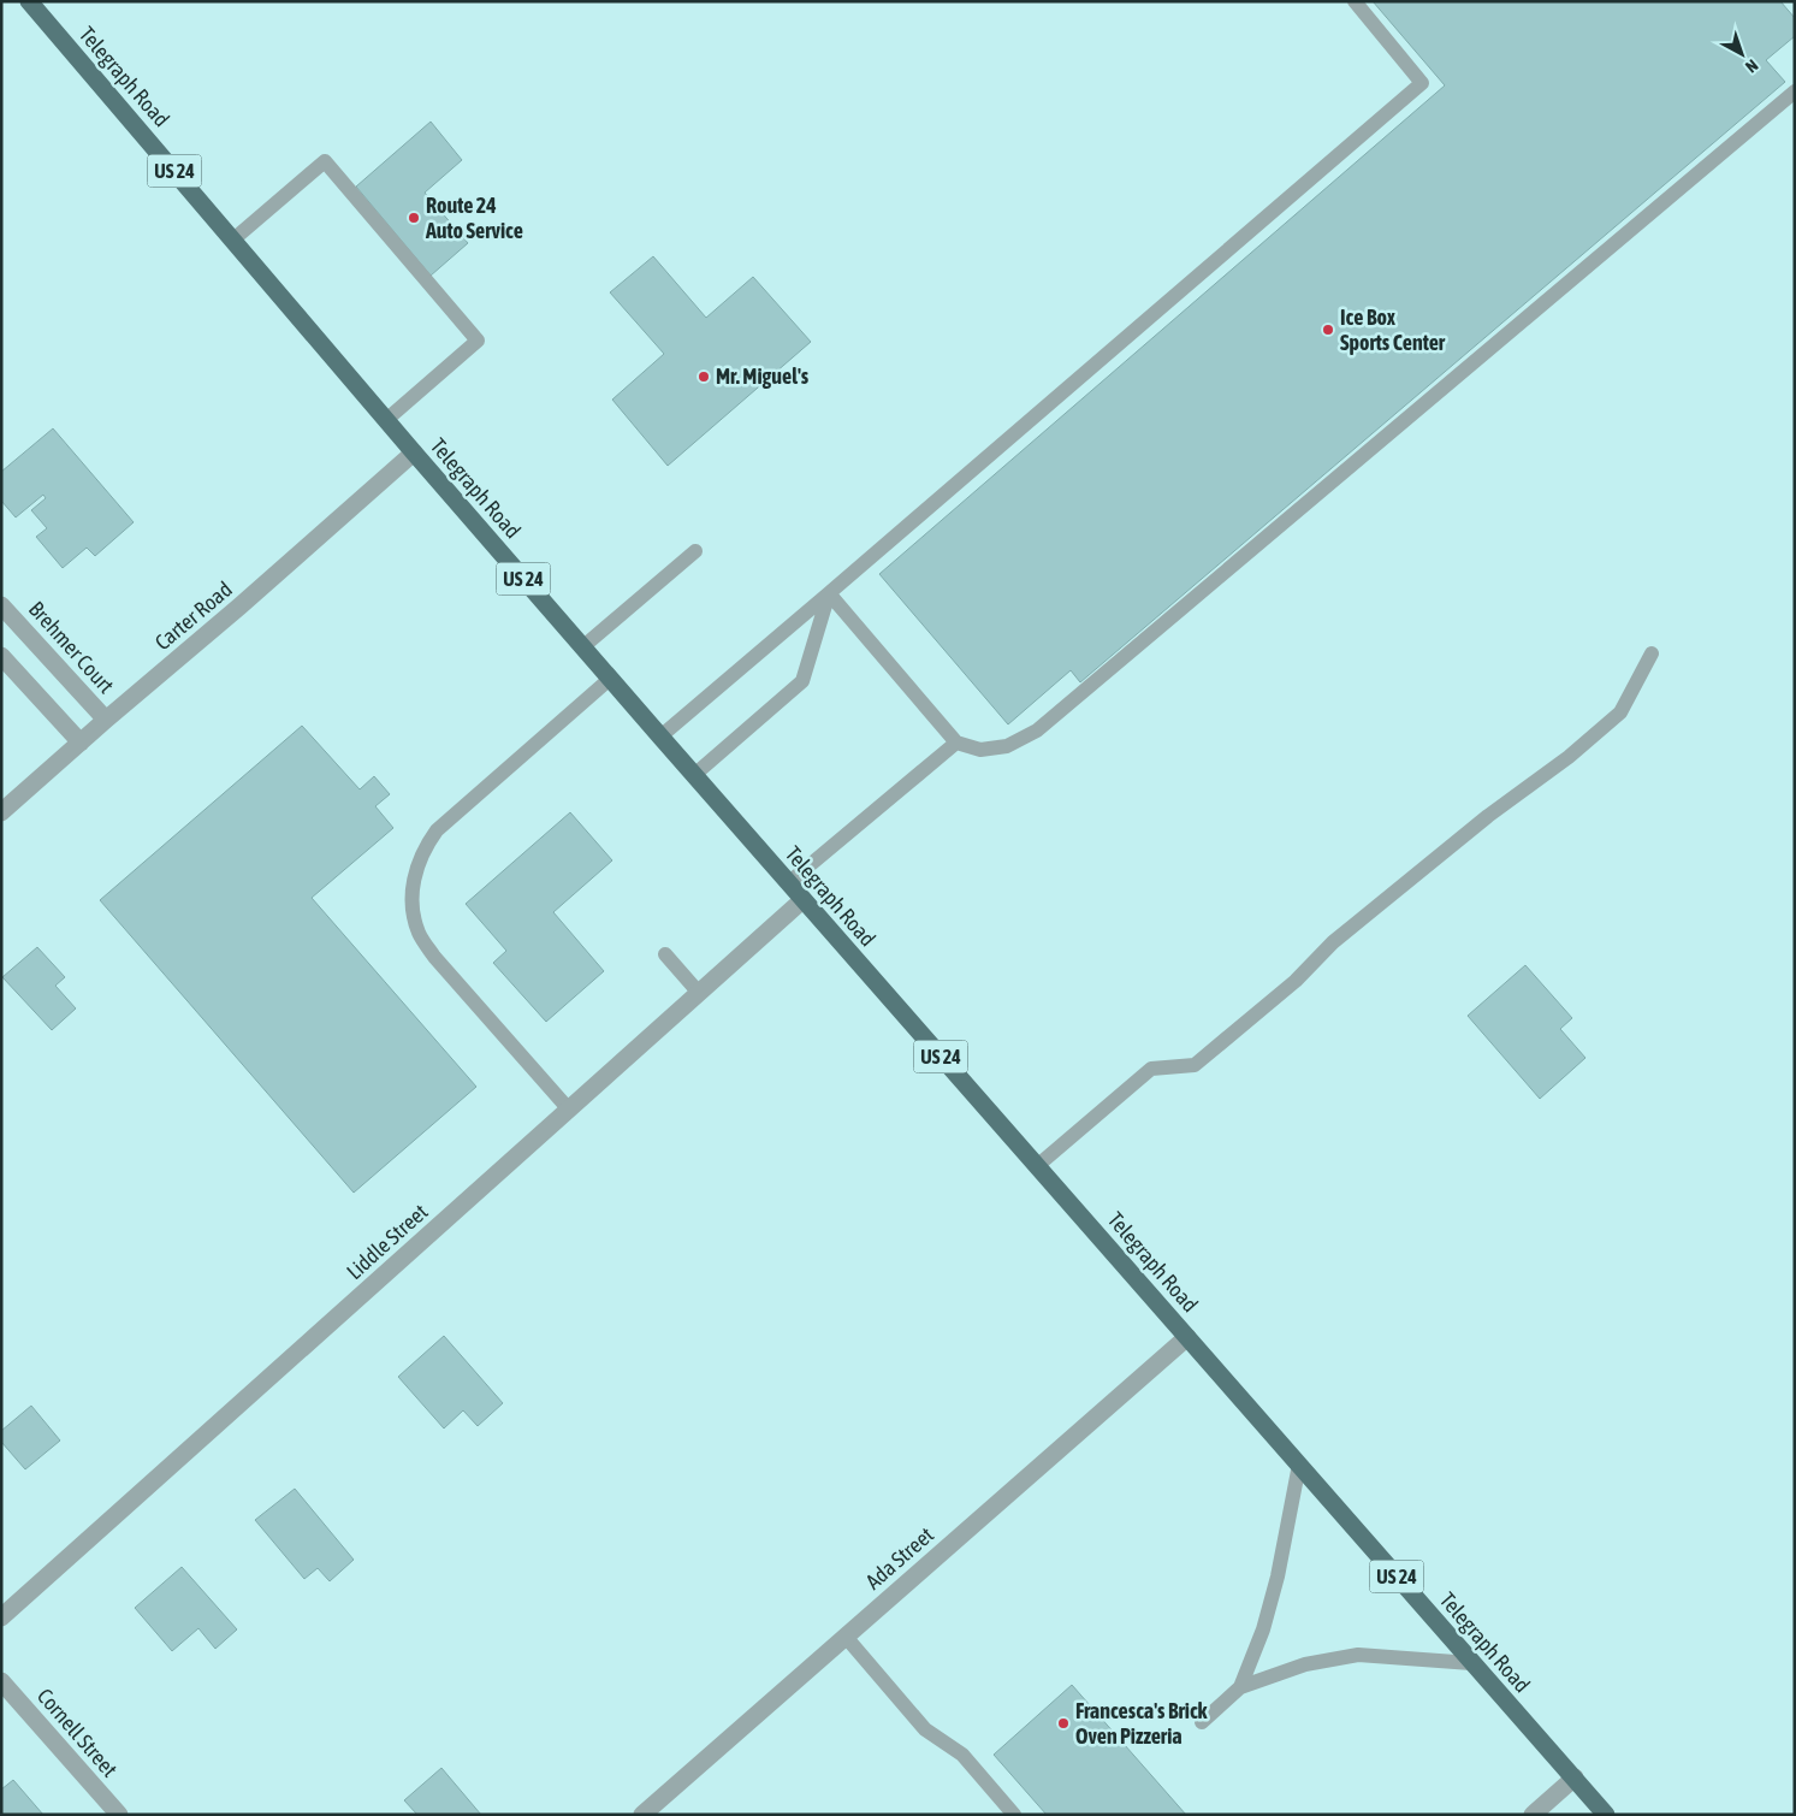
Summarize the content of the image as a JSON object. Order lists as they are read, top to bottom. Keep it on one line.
{"streets":{"main road":["Telegraph Road","US 24"],"street":["Carter Road","Brehmer Court","Liddle Street","Ada Street","Cornell Street"]},"crossings":[["Telegraph Road","Carter Road"],["Telegraph Road","Liddle Street"],["Telegraph Road","Ada Street"],["Carter Road","Brehmer Court"]],"places":["Route 24 Auto Service","Ice Box Sports Center","Mr. Miguel's","Francesca's Brick Oven Pizzeria"],"north":"bottom right"}
